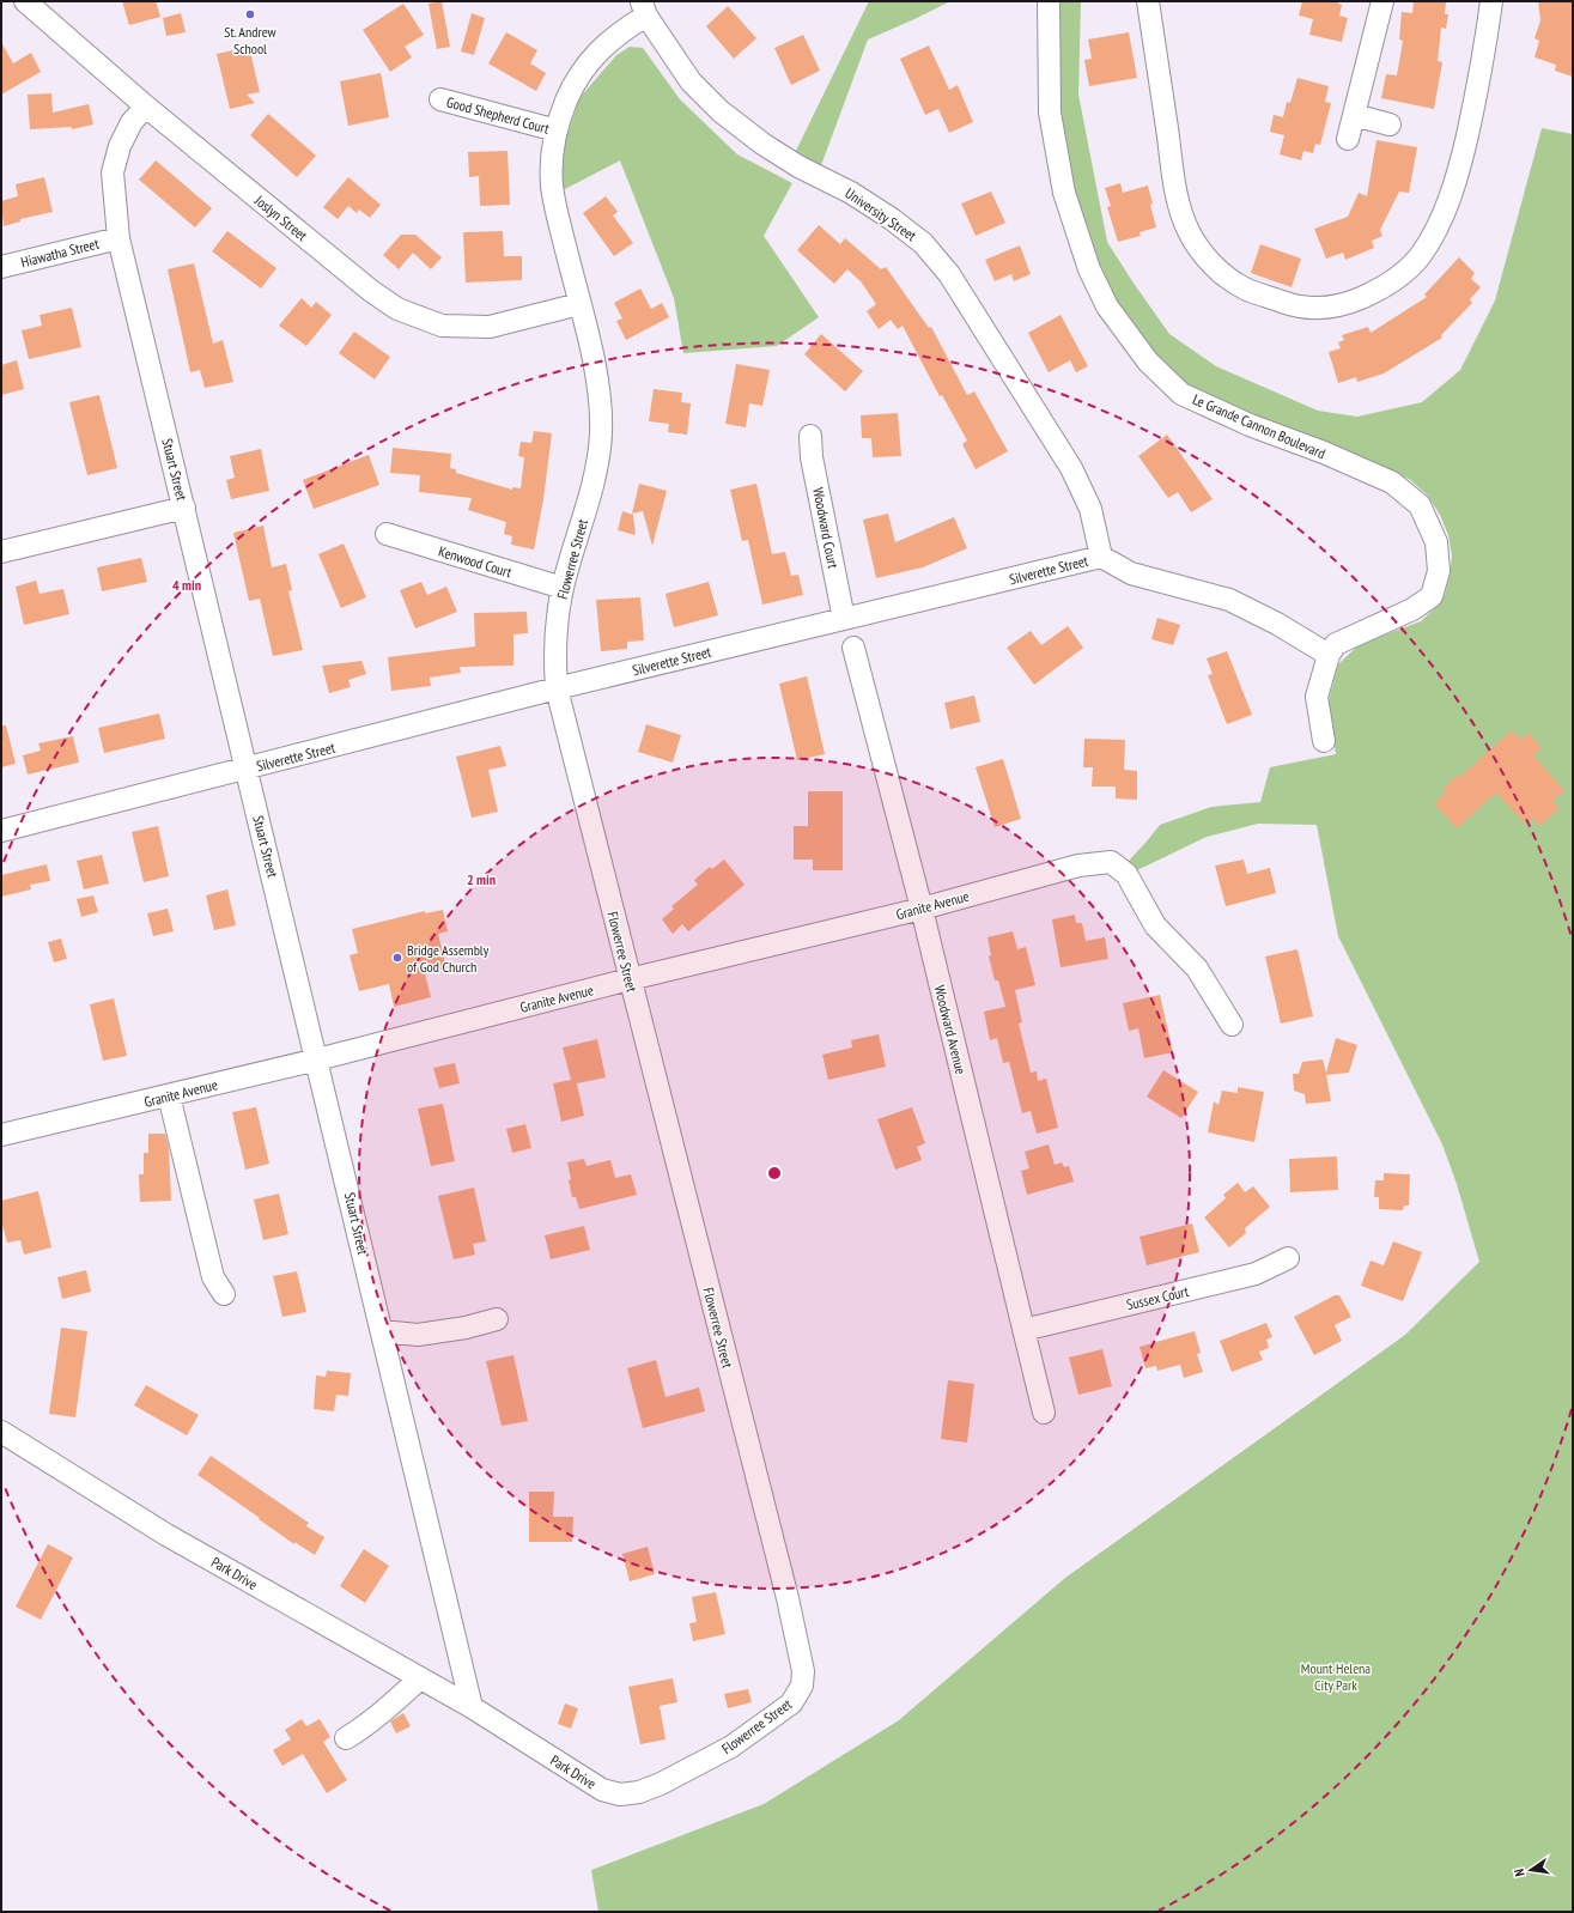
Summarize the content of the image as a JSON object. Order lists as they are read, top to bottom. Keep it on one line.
{"streets":{"street":["Good Shepherd Court","University Street","Joslyn Street","Hiawatha Street","Le Grande Cannon Boulevard","Stuart Street","Woodward Court","Flowerree Street","Kenwood Court","Silverette Street","Granite Avenue","Woodward Avenue","Sussex Court","Park Drive"]},"crossings":[["Good Shepherd Court","Flowerree Street"],["University Street","Flowerree Street"],["University Street","Silverette Street"],["Joslyn Street","Stuart Street"],["Joslyn Street","Flowerree Street"],["Hiawatha Street","Stuart Street"],["Le Grande Cannon Boulevard","Silverette Street"],["Stuart Street","Silverette Street"],["Stuart Street","Granite Avenue"],["Stuart Street","Park Drive"],["Woodward Court","Silverette Street"],["Flowerree Street","Kenwood Court"],["Flowerree Street","Silverette Street"],["Flowerree Street","Granite Avenue"],["Flowerree Street","Park Drive"],["Granite Avenue","Woodward Avenue"],["Woodward Avenue","Sussex Court"]],"parks":["Mount Helena City Park"],"places":["St. Andrew School","Bridge Assembly of God Church"],"north":"left","rings":["4 min","2 min"]}
